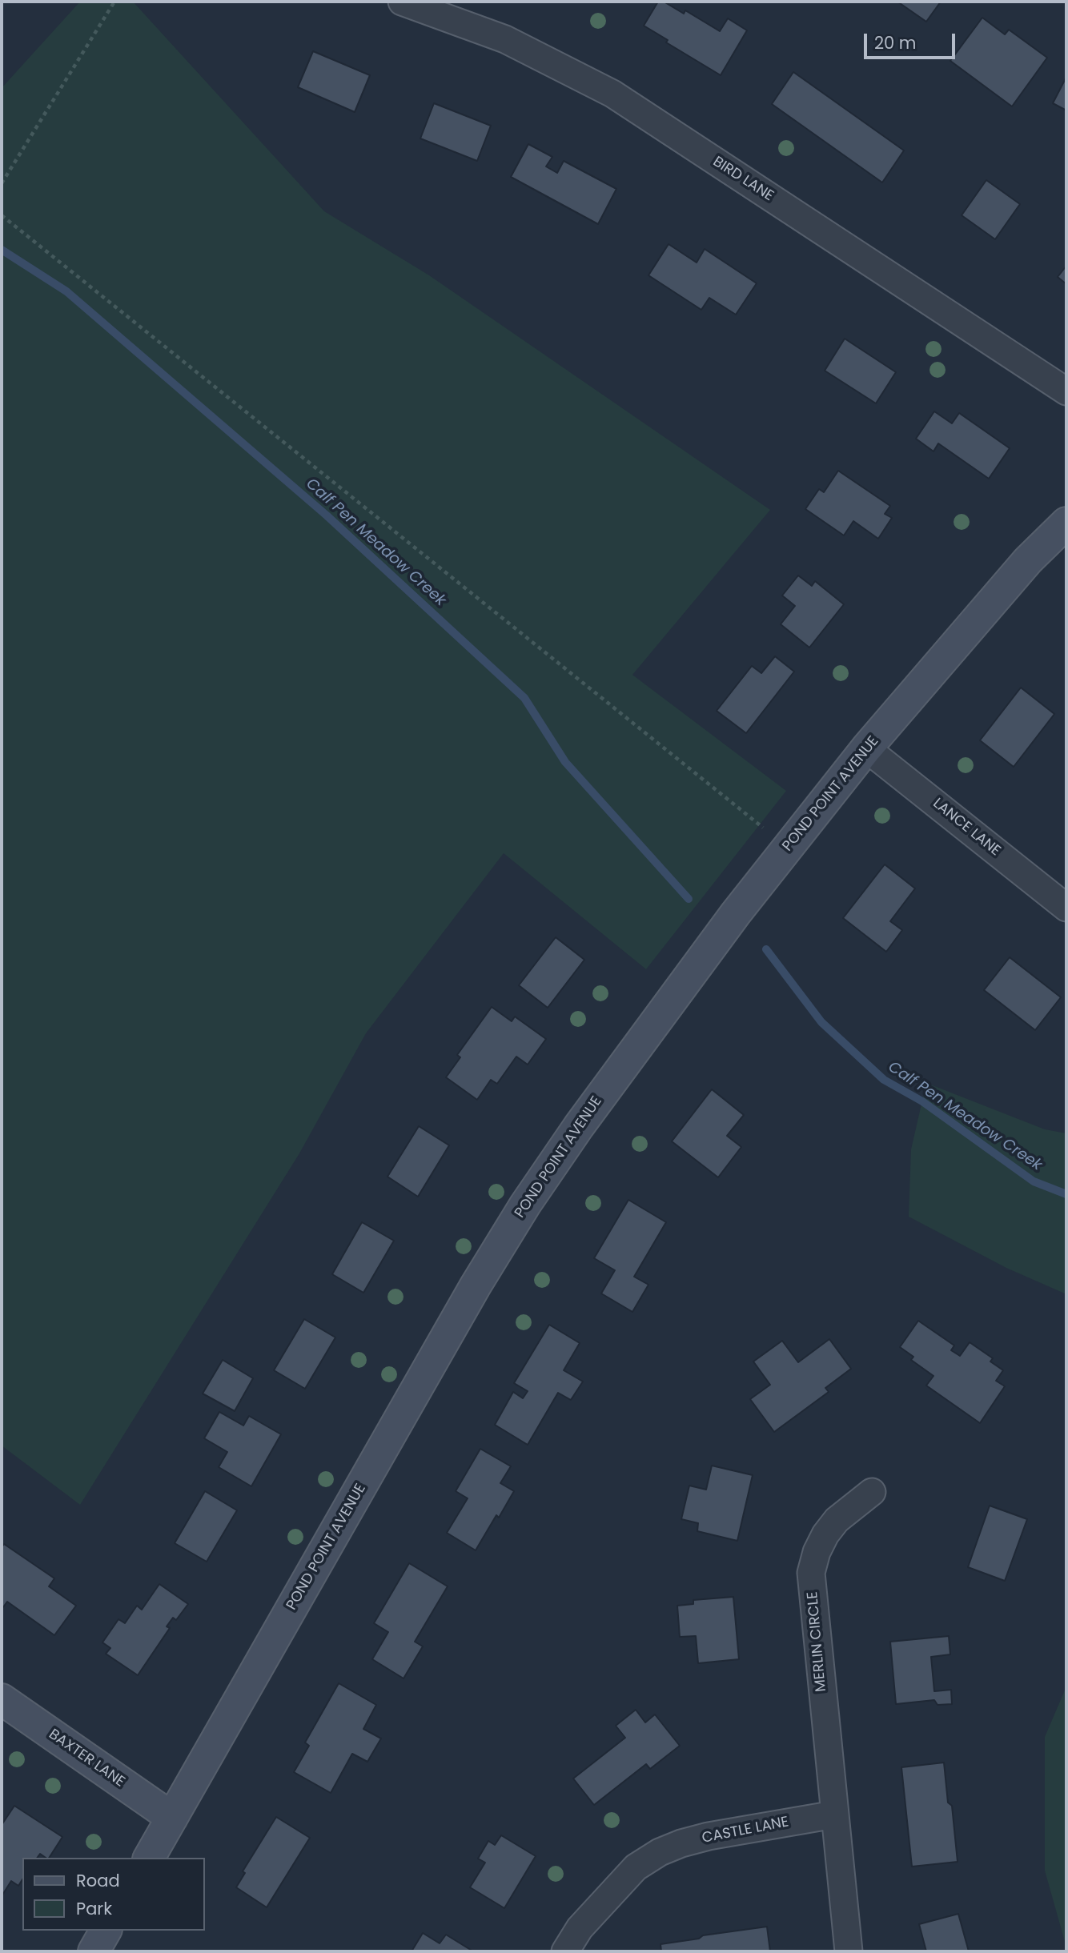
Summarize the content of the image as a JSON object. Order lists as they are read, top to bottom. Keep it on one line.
{"streets":{"main road":["POND POINT AVENUE","BAXTER LANE"],"street":["BIRD LANE","LANCE LANE","MERLIN CIRCLE","CASTLE LANE"]},"crossings":[["POND POINT AVENUE","LANCE LANE"],["POND POINT AVENUE","BAXTER LANE"],["MERLIN CIRCLE","CASTLE LANE"]],"water":["Calf Pen Meadow Creek"],"legend":["Road","Park"],"scale_bar":"20 m"}
